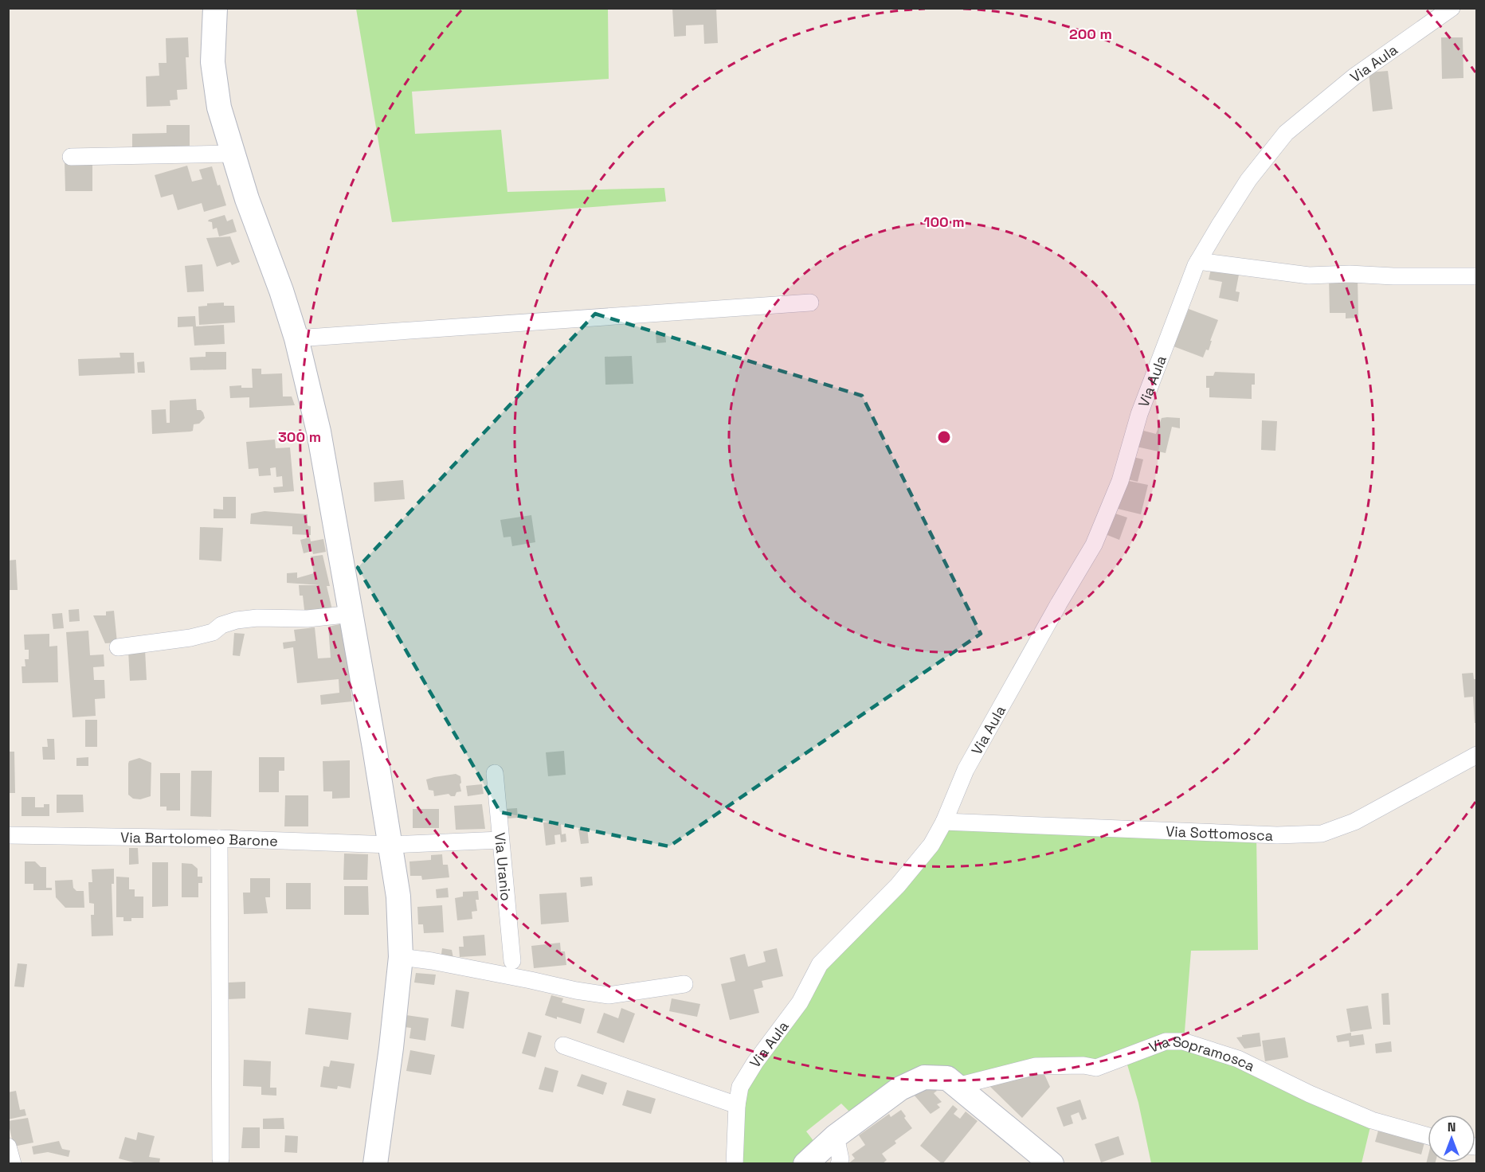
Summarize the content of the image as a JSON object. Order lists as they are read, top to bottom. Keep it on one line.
{"streets":{"street":["Via Aula","Via Sottomosca","Via Bartolomeo Barone","Via Uranio","Via Sopramosca"]},"crossings":[["Via Aula","Via Sottomosca"],["Via Bartolomeo Barone","Via Uranio"]],"north":"top","rings":["200 m","100 m","300 m"]}
